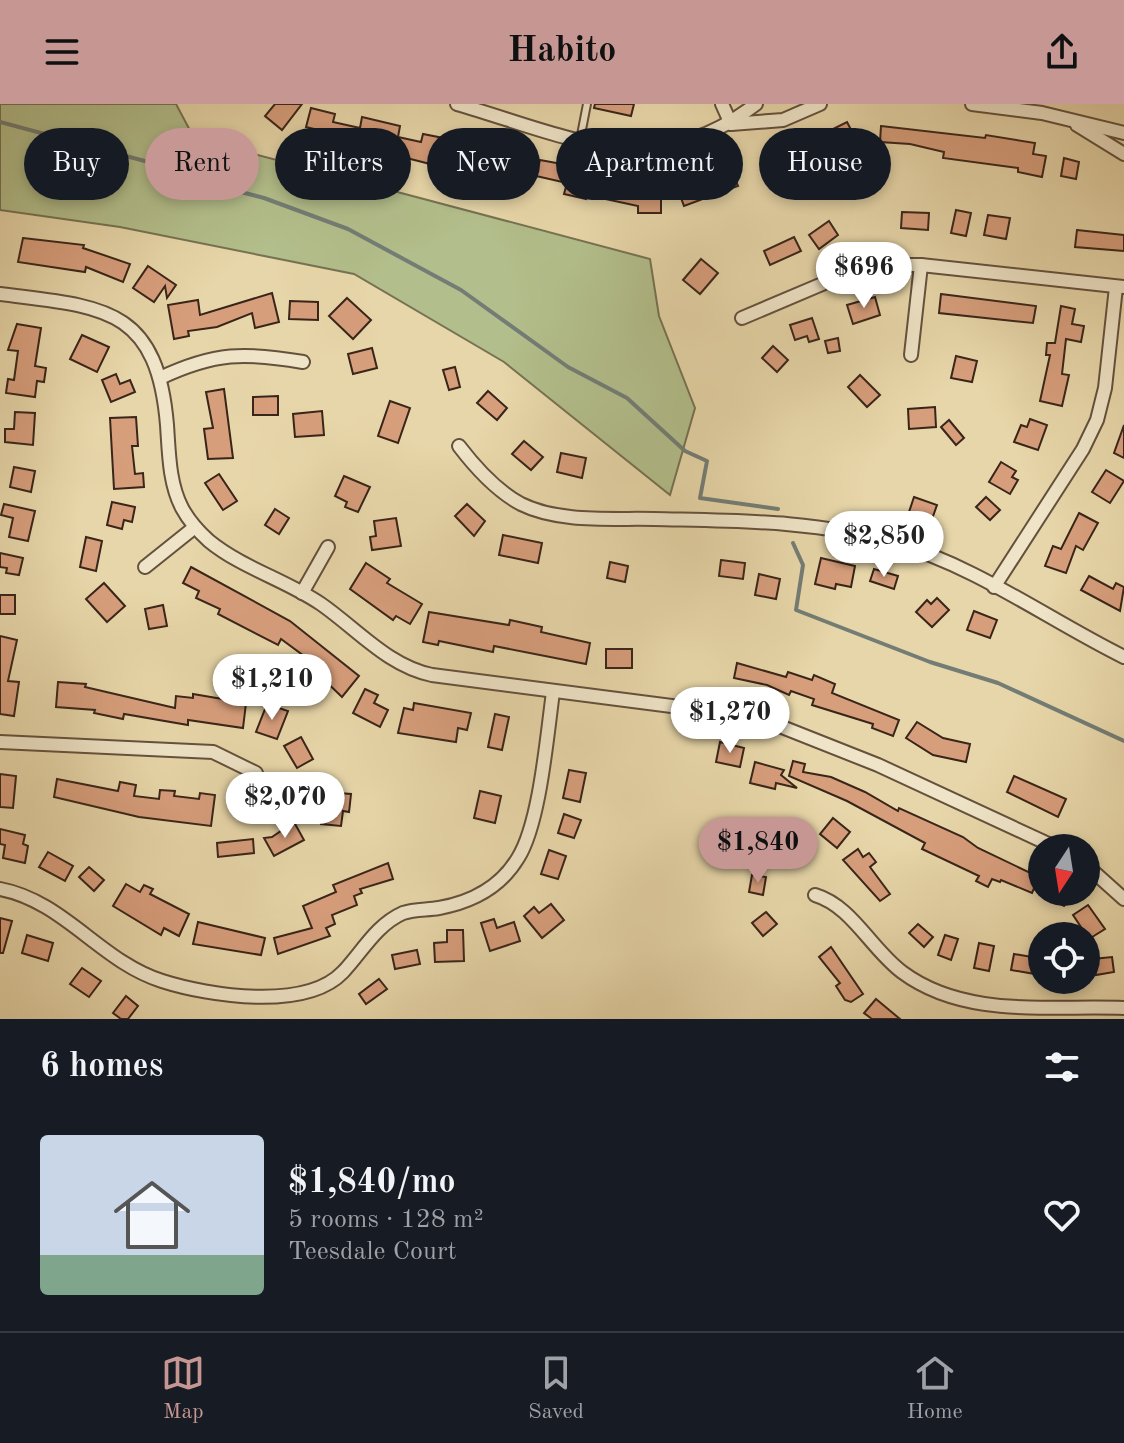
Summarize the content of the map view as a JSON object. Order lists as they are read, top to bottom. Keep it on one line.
{"north":"bottom","page":{"header":"Habito","chip":["Buy","Rent","Filters","New","Apartment","House"],"price":["$696","$2,850","$1,210","$1,270","$2,070","$1,840"],"heading":"6 homes","list":[{"name":"$1,840/mo","note":"5 rooms · 128 m² · Teesdale Court"}],"tabs":["Map","Saved","Home"]}}
